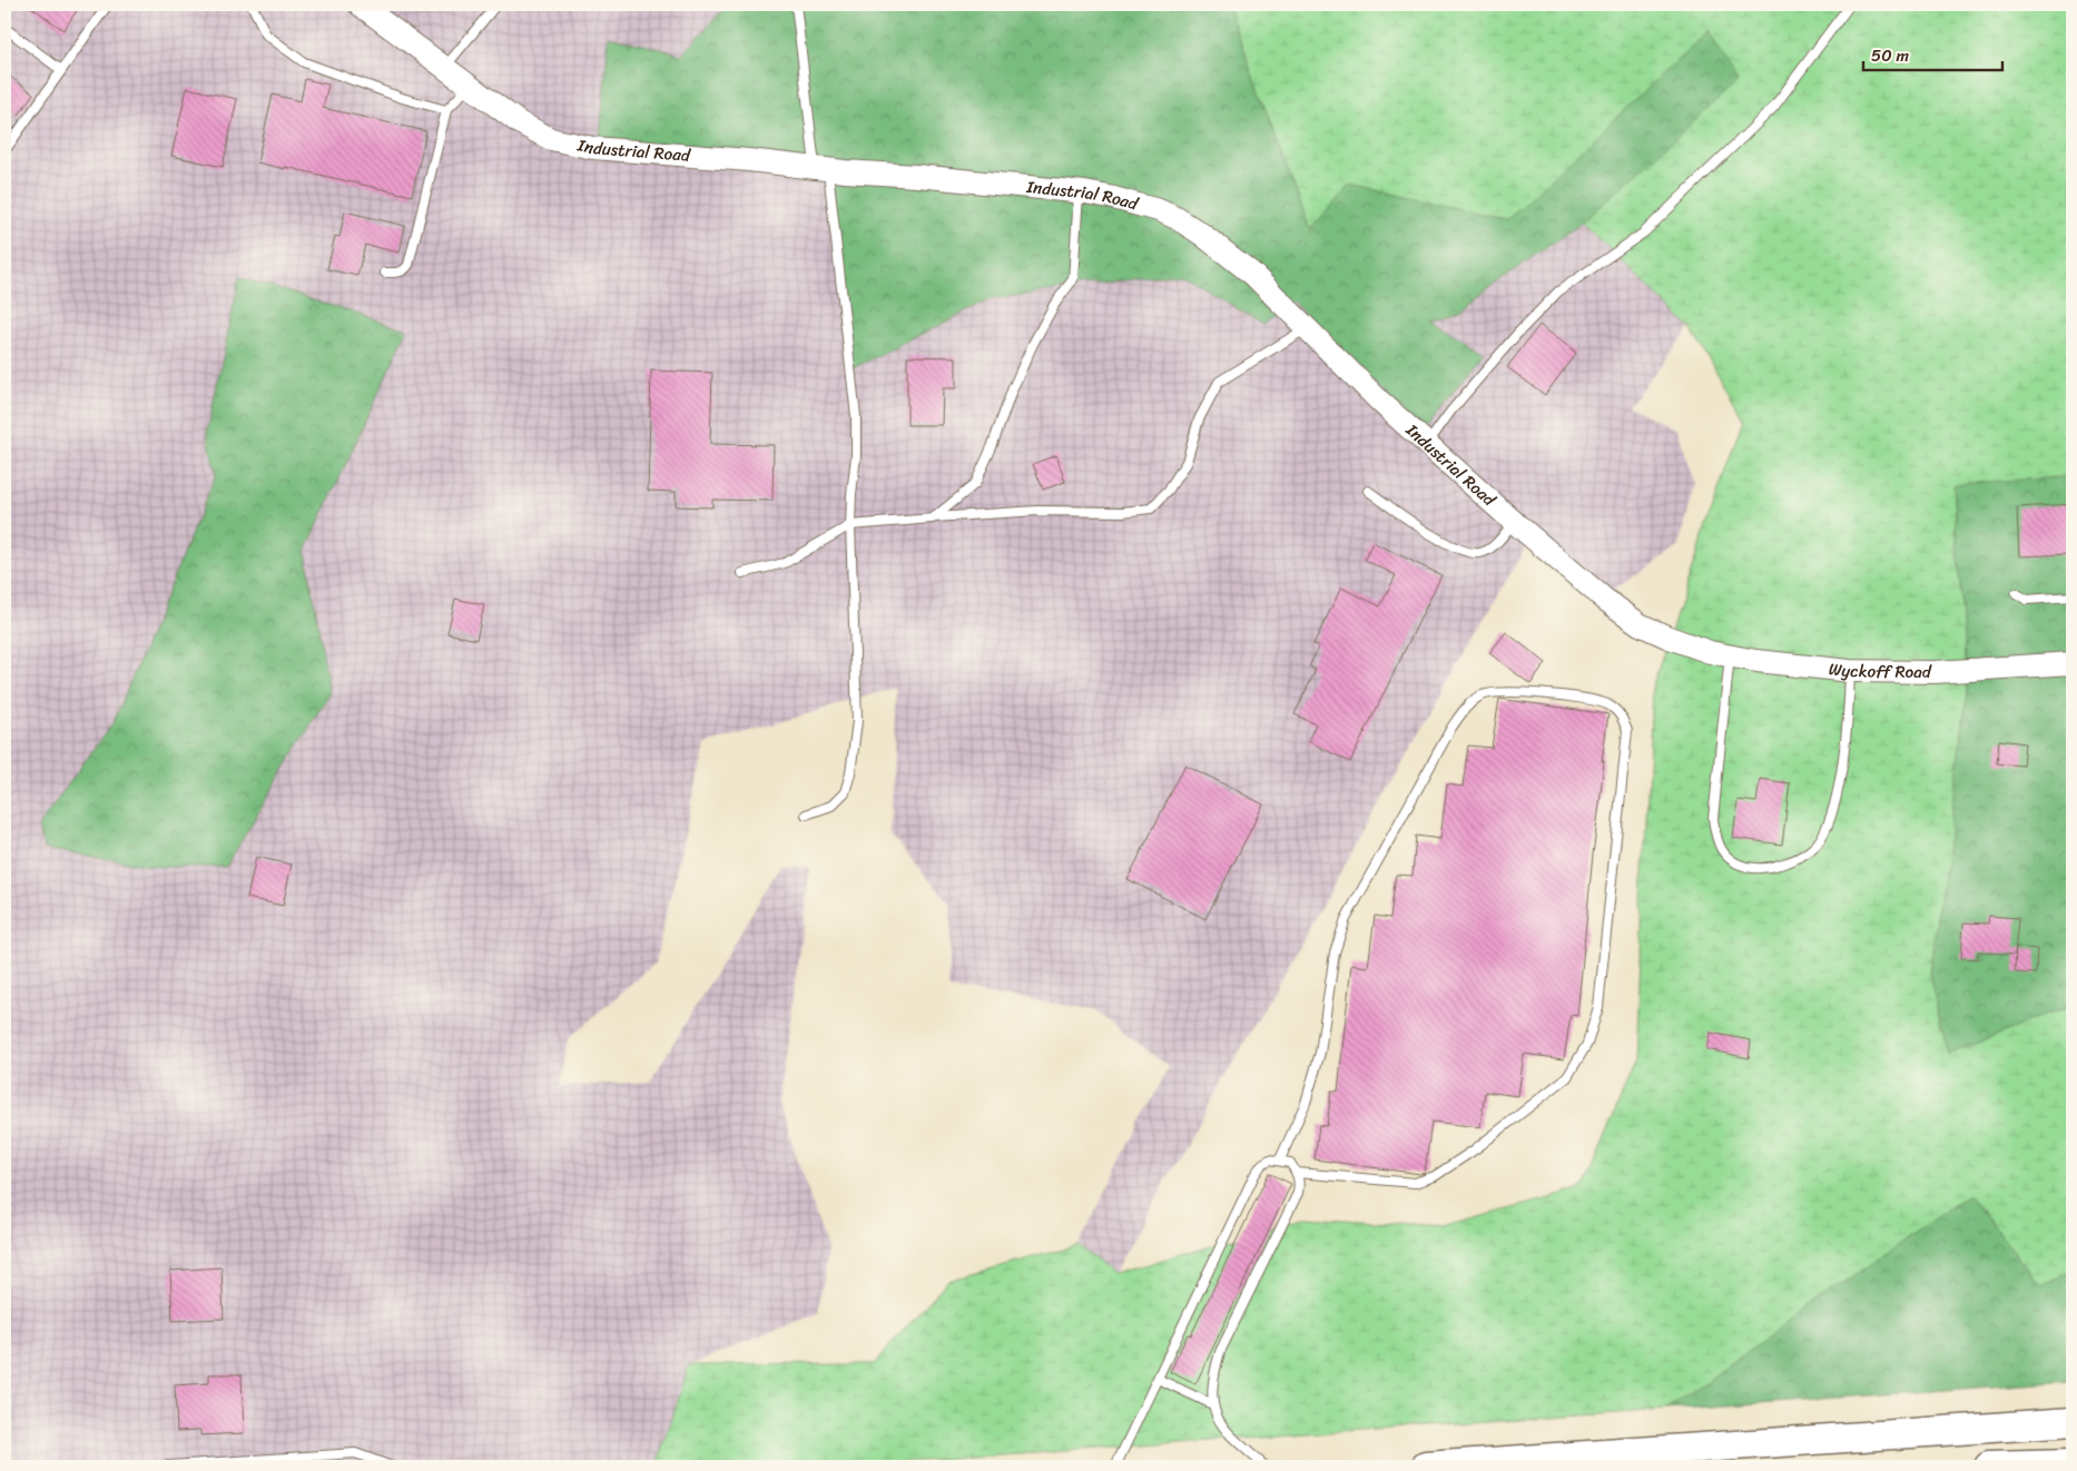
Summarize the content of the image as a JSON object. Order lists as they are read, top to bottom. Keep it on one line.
{"streets":{"street":["Industrial Road","Wyckoff Road"]},"crossings":[["Industrial Road","Wyckoff Road"]],"scale_bar":"50 m"}
